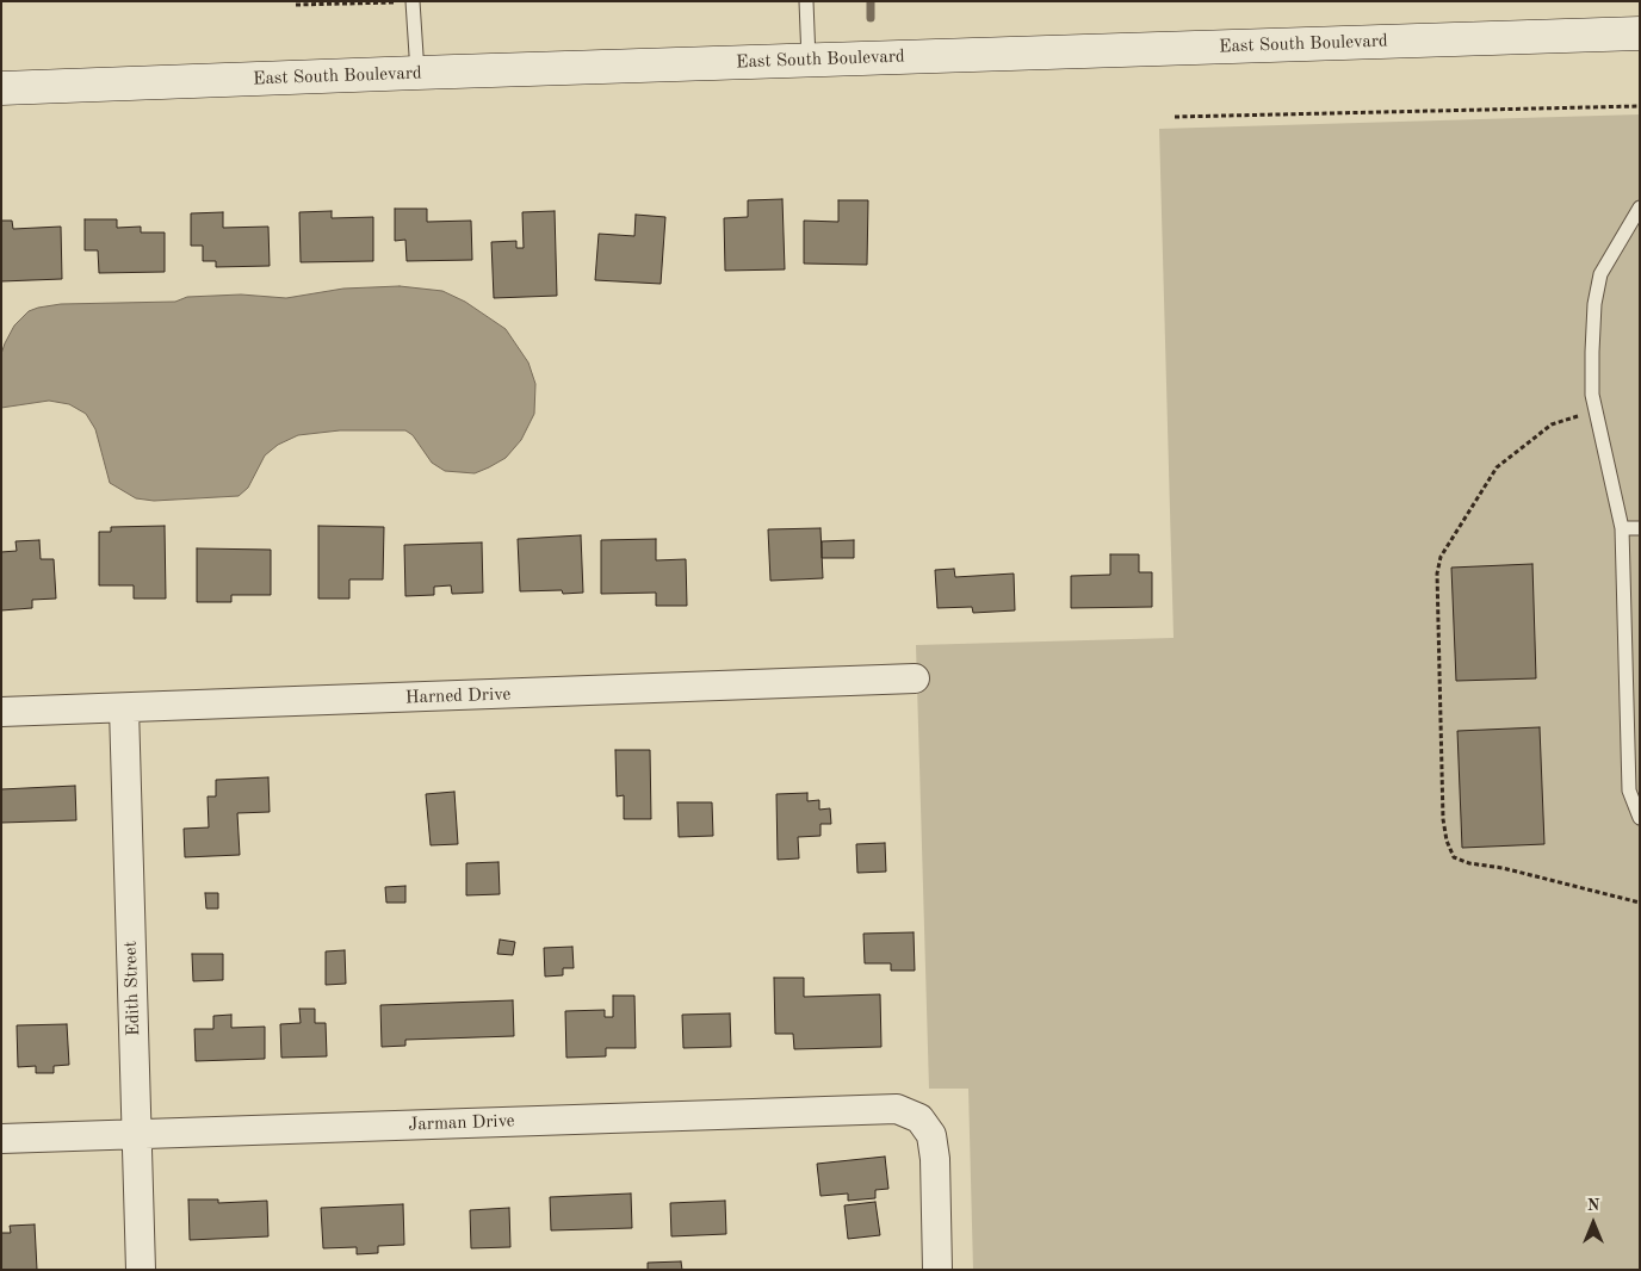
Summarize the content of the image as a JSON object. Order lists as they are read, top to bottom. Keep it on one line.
{"streets":{"street":["East South Boulevard","Harned Drive","Edith Street","Jarman Drive"]},"crossings":[["Harned Drive","Edith Street"],["Edith Street","Jarman Drive"]],"north":"top"}
